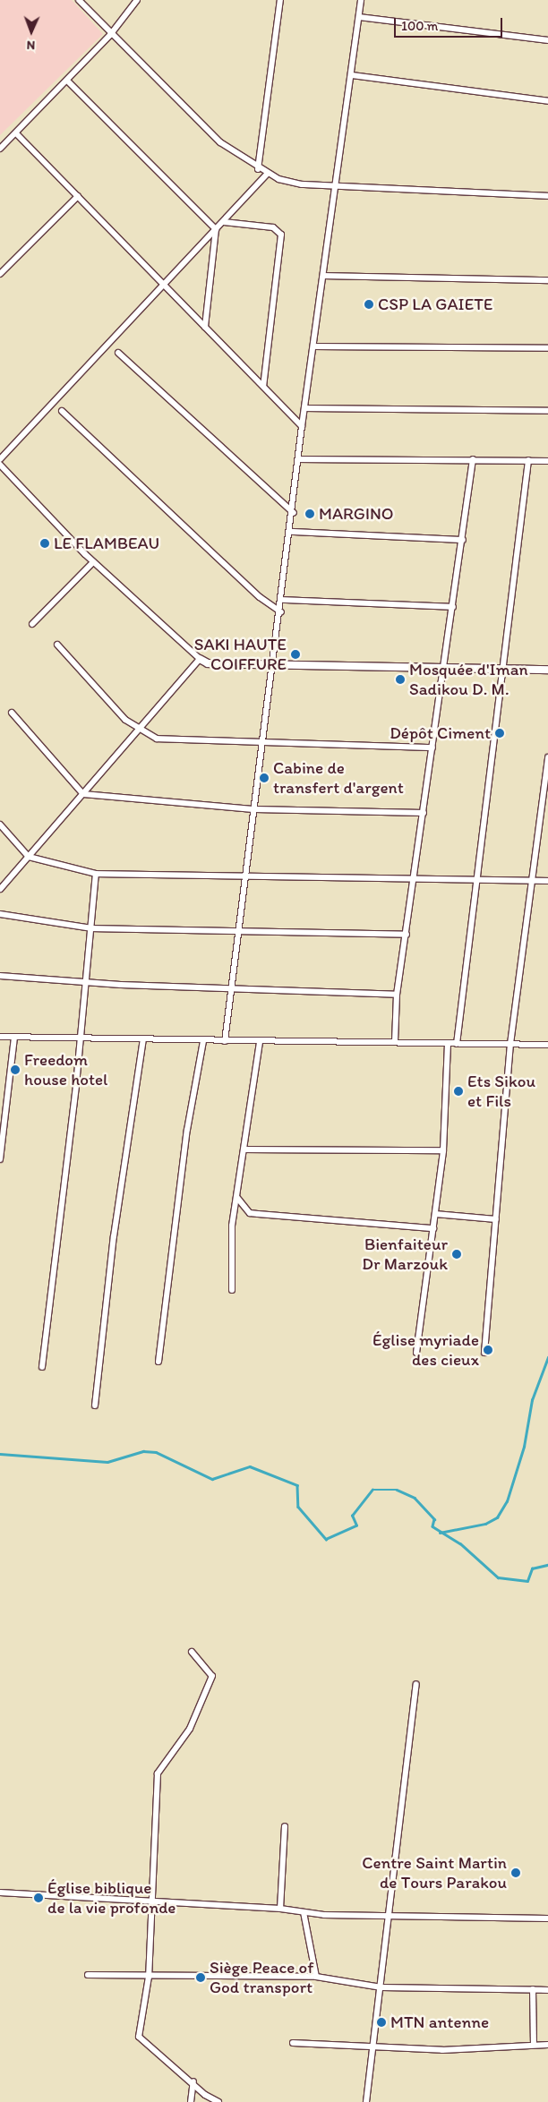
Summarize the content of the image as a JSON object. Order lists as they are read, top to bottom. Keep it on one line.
{"places":["CSP LA GAIETE","MARGINO","LE FLAMBEAU","SAKI HAUTE COIFFURE","Mosquée d'Iman Sadikou D. M.","Dépôt Ciment","Cabine de transfert d'argent","Freedom house hotel","Ets Sikou et Fils","Bienfaiteur Dr Marzouk","Église myriade des cieux","Centre Saint Martin de Tours Parakou","Église biblique de la vie profonde","Siège Peace of God transport","MTN antenne"],"scale_bar":"100 m","north":"bottom"}
